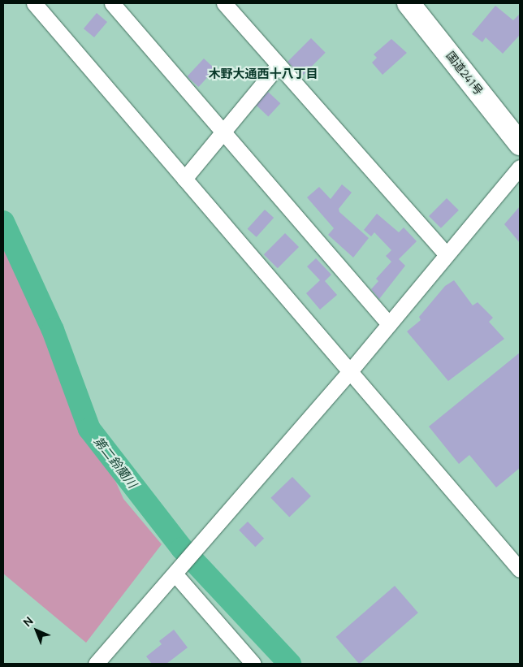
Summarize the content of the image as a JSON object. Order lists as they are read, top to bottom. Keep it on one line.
{"streets":{"highway":["国道241号"]},"districts":["木野大通西十八丁目"],"water":["第二鈴蘭川"],"north":"top left"}
